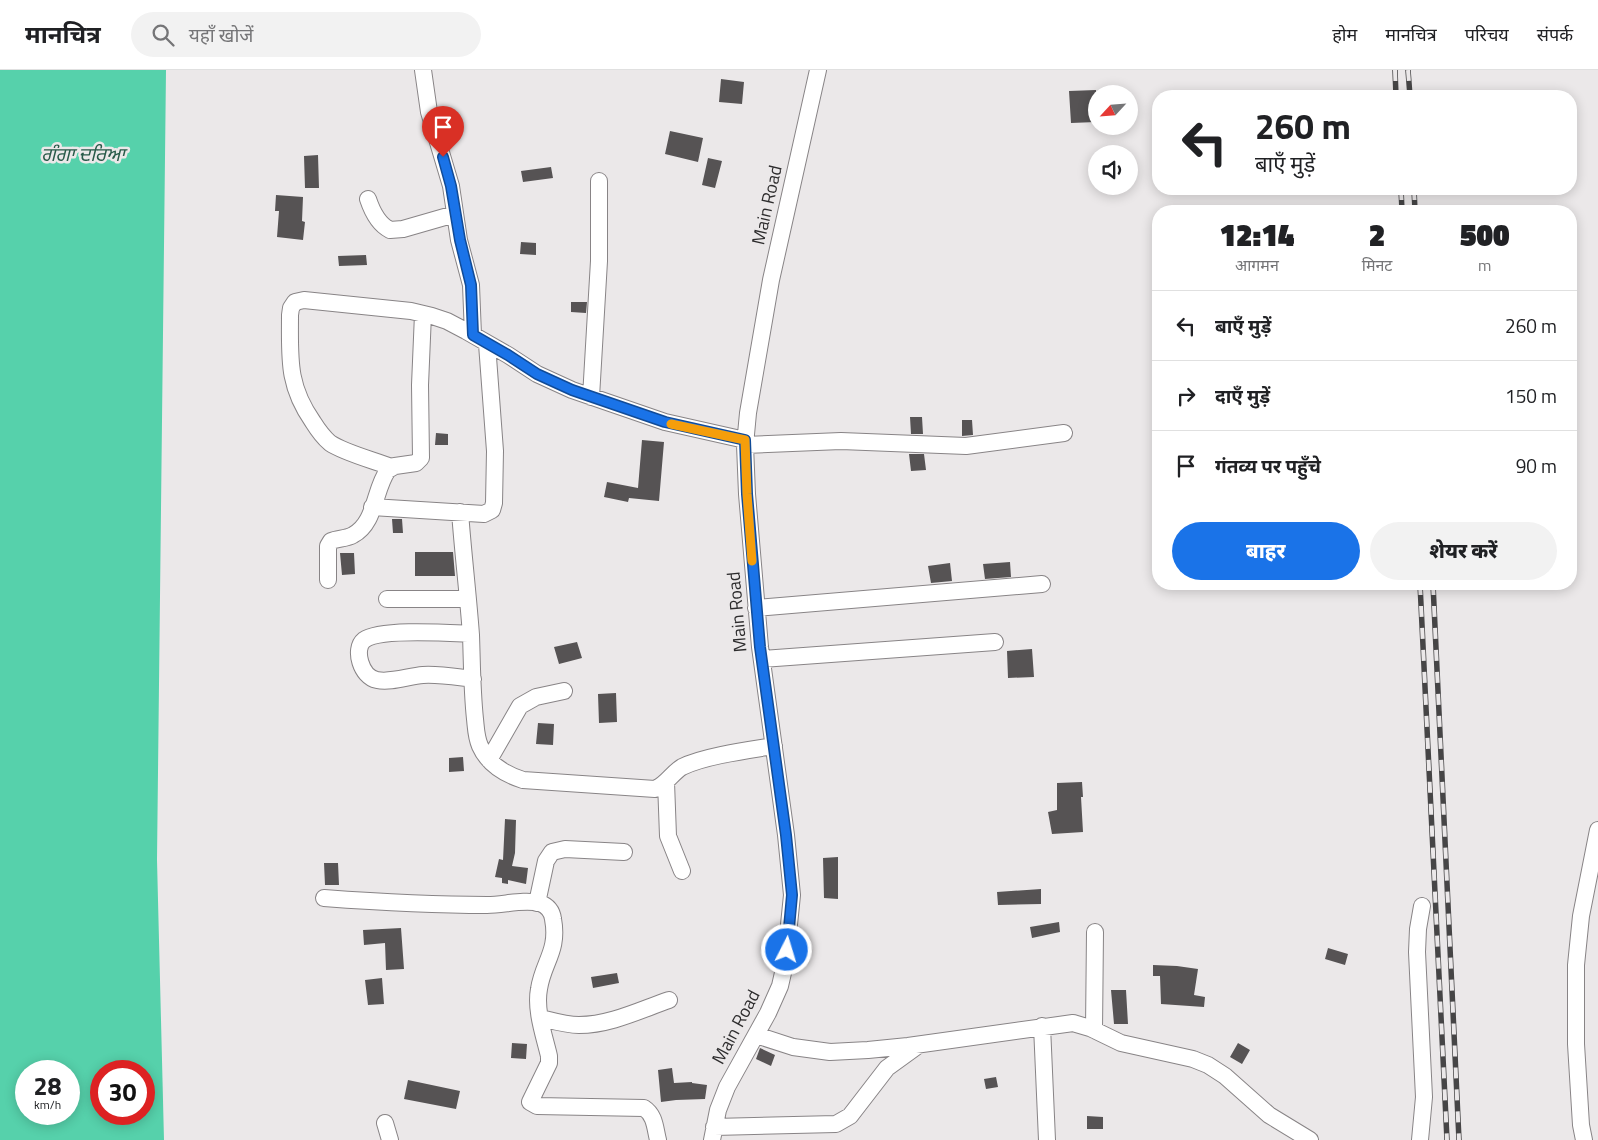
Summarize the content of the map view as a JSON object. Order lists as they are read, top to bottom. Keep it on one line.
{"streets":{"street":["Main Road"]},"water":["ਗੰਗਾ ਦਰਿਆ"],"north":"bottom left","page":{"header":"मानचित्र","search":"यहाँ खोजें","nav":["होम","मानचित्र","परिचय","संपर्क"],"turn":["260 m","बाएँ मुड़ें"],"eta":["12:14","आगमन","2","मिनट","500","m"],"list":[{"name":"बाएँ मुड़ें","value":"260 m"},{"name":"दाएँ मुड़ें","value":"150 m"},{"name":"गंतव्य पर पहुँचे","value":"90 m"}],"buttons":["बाहर","शेयर करें"],"speed":"28 km/h","limit":"30"}}
